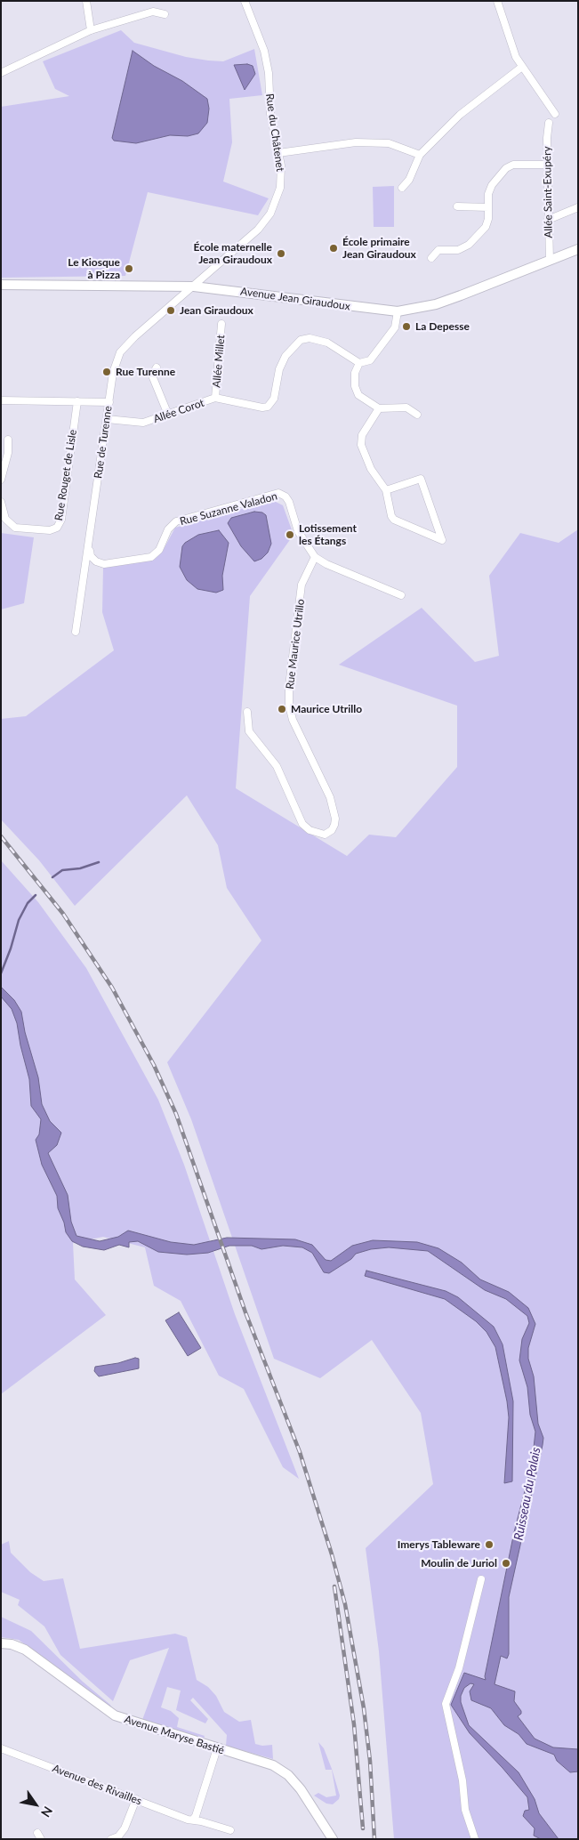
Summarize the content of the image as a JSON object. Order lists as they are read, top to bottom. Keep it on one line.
{"streets":{"street":["Rue du Châtenet","Allée Saint-Exupéry","Avenue Jean Giraudoux","Allée Millet","Allée Corot","Rue de Turenne","Rue Rouget de Lisle","Rue Suzanne Valadon","Rue Maurice Utrillo","Avenue Maryse Bastié","Avenue des Rivailles"]},"crossings":[["Rue du Châtenet","Avenue Jean Giraudoux"],["Rue du Châtenet","Rue de Turenne"],["Allée Saint-Exupéry","Avenue Jean Giraudoux"],["Avenue Jean Giraudoux","Rue de Turenne"],["Allée Millet","Allée Corot"],["Allée Corot","Rue de Turenne"],["Rue de Turenne","Rue Suzanne Valadon"],["Rue Suzanne Valadon","Rue Maurice Utrillo"]],"water":["Ruisseau du Palais"],"places":["École primaire Jean Giraudoux","École maternelle Jean Giraudoux","Le Kiosque à Pizza","Jean Giraudoux","La Depesse","Rue Turenne","Lotissement les Étangs","Maurice Utrillo","Imerys Tableware","Moulin de Juriol"],"north":"bottom right"}
